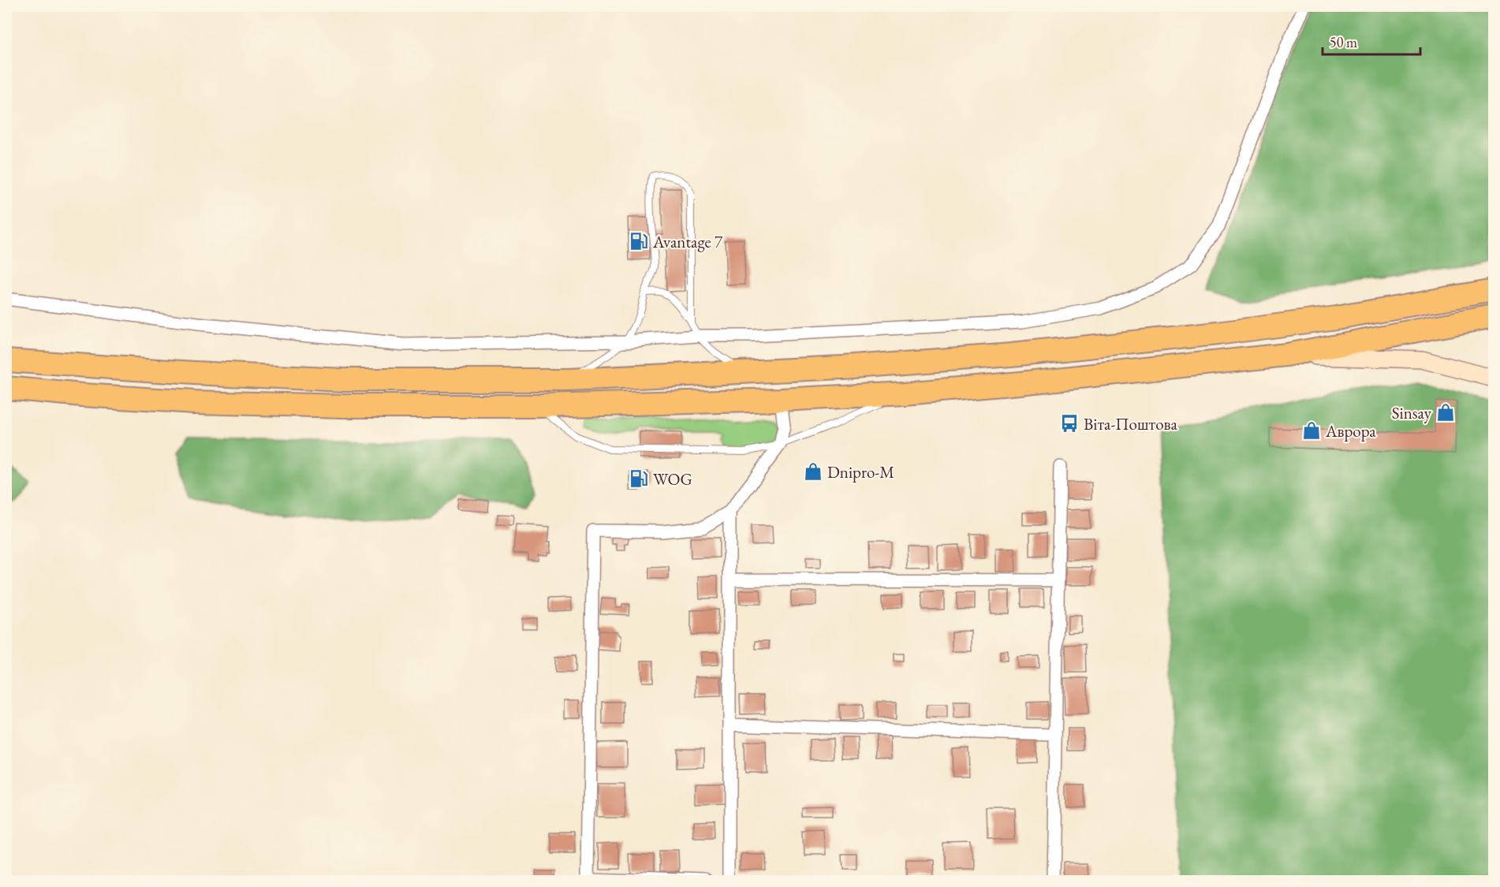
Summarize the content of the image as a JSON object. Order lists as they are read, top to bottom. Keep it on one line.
{"places":{"fuel station":["Avantage 7","WOG"],"shop":["Sinsay","Аврора","Dnipro-M"],"bus stop":["Віта-Поштова"]},"scale_bar":"50 m"}
